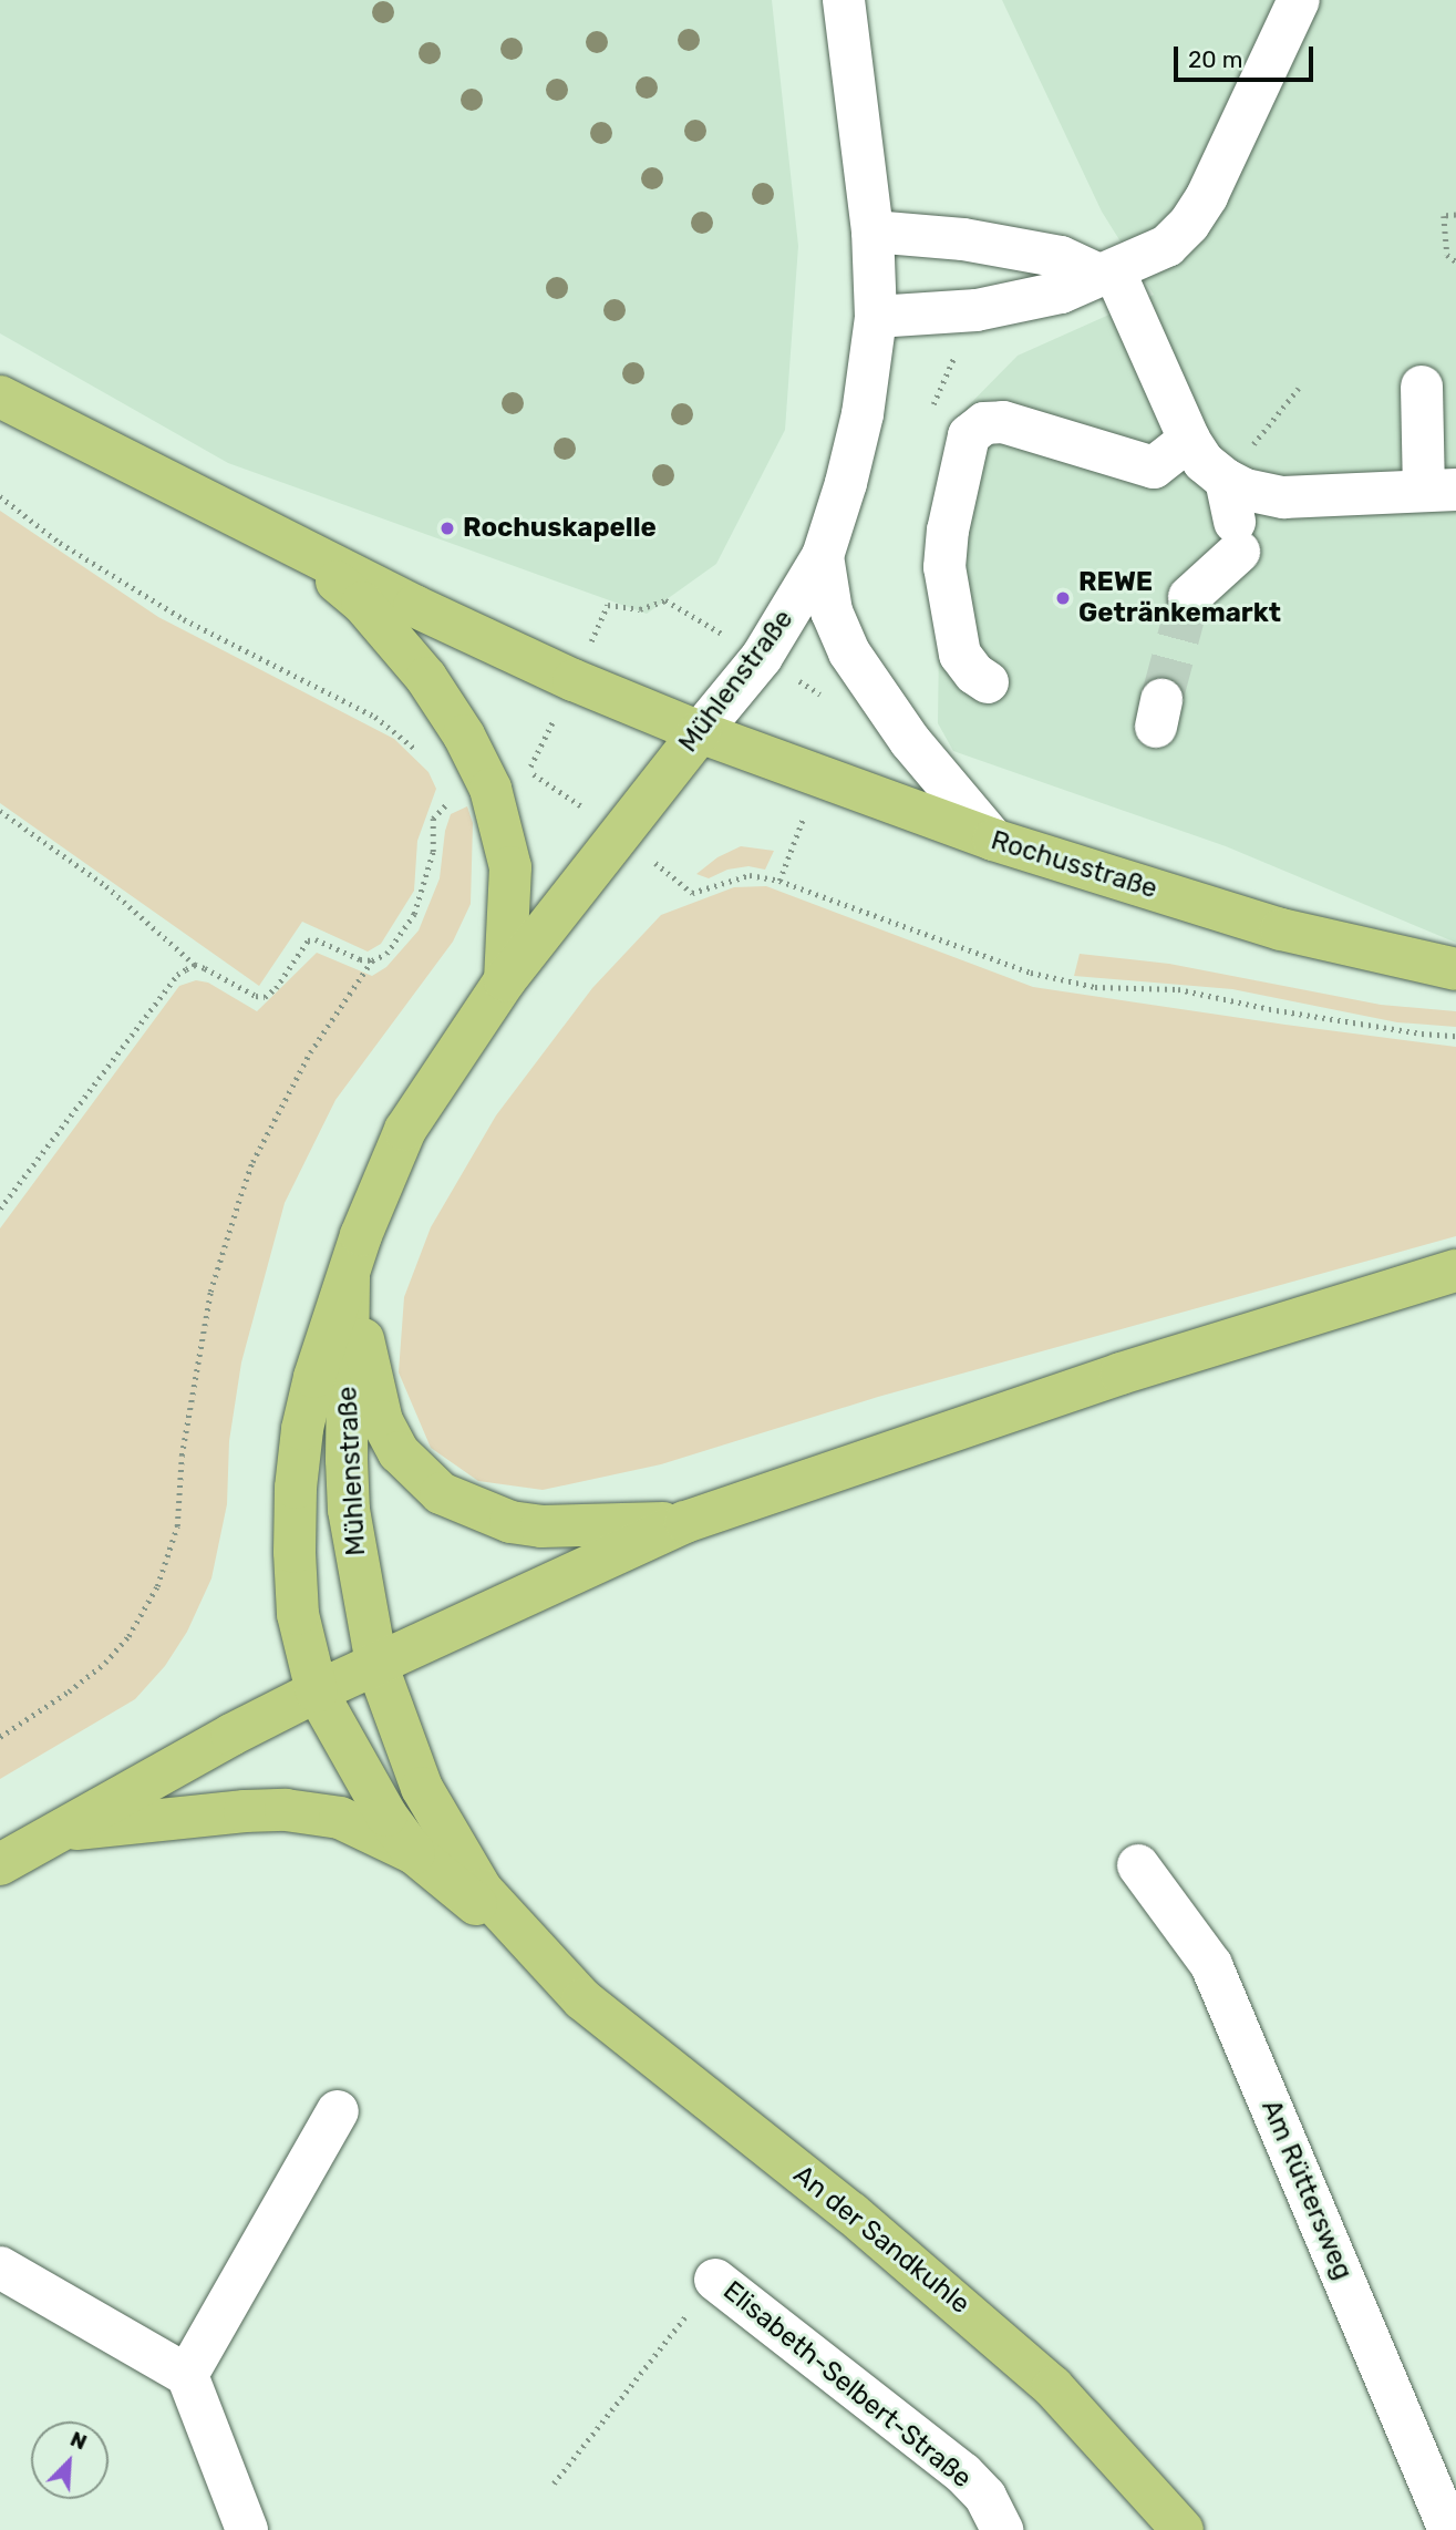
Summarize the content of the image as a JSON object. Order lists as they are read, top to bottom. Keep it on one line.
{"streets":{"main road":["Mühlenstraße","Rochusstraße","An der Sandkuhle"],"street":["Am Rüttersweg","Elisabeth-Selbert-Straße"]},"crossings":[["Mühlenstraße","Rochusstraße"],["Mühlenstraße","An der Sandkuhle"]],"places":["Rochuskapelle","REWE Getränkemarkt"],"scale_bar":"20 m","north":"top right"}
